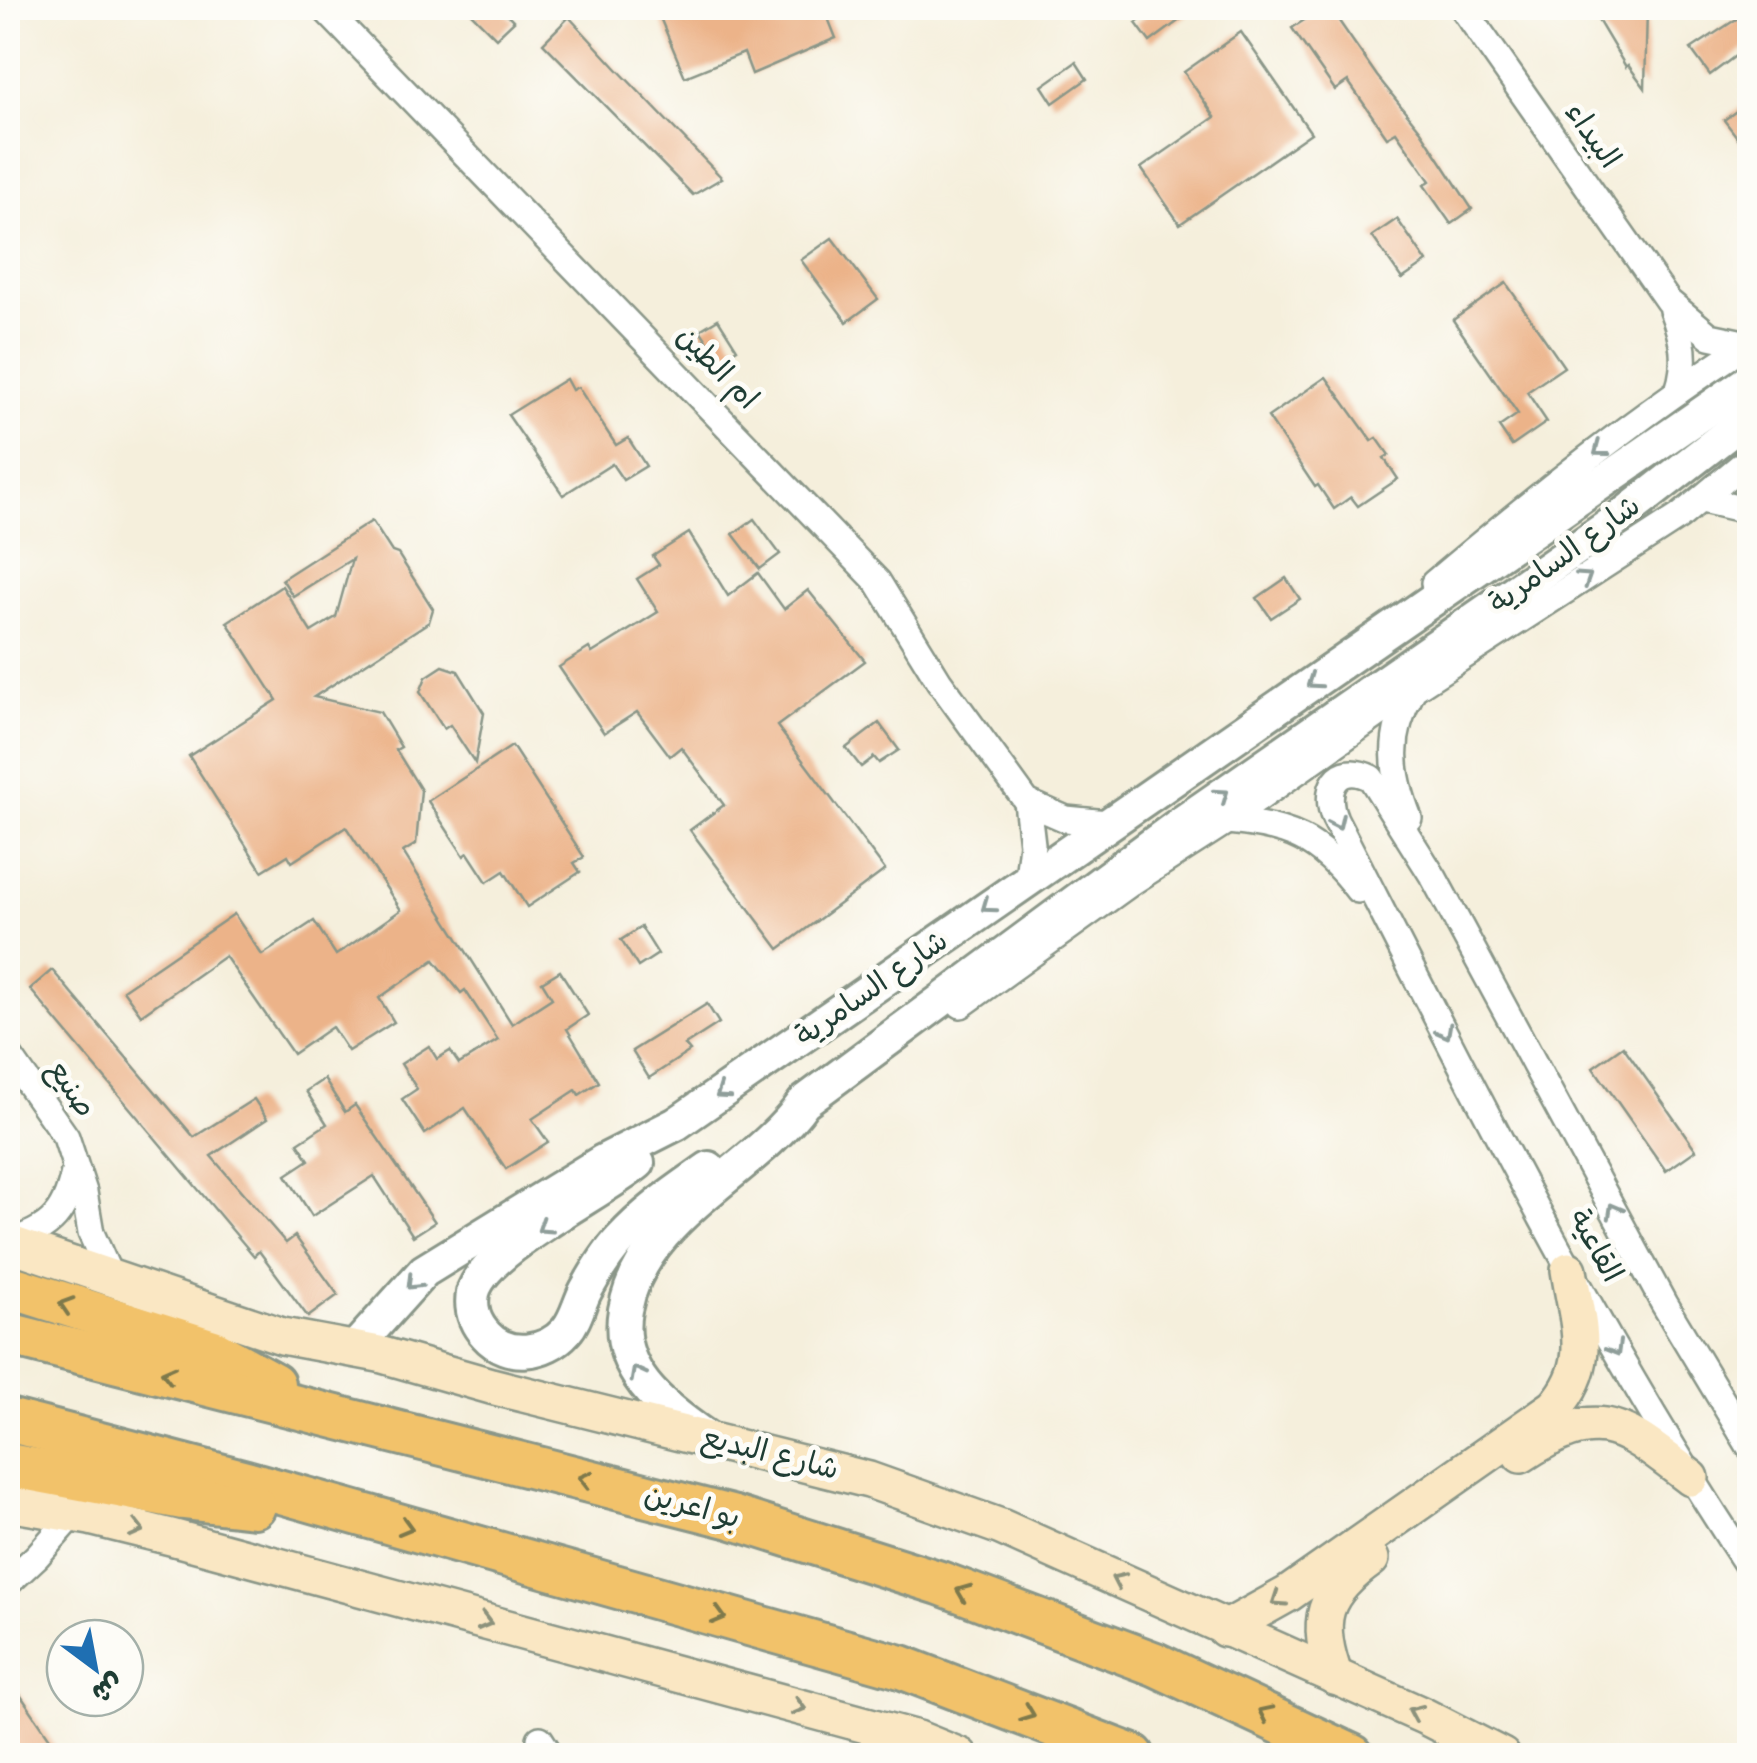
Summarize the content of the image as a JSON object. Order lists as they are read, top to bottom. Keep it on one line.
{"streets":{"highway":["بو اعرين"],"main road":["شارع البديع"],"street":["البيداء","ام الطين","شارع السامرية","صنيع","القاعية"]},"crossings":[["البيداء","شارع السامرية"],["شارع السامرية","القاعية"],["شارع السامرية","شارع البديع"],["صنيع","شارع البديع"]],"north":"bottom right"}
